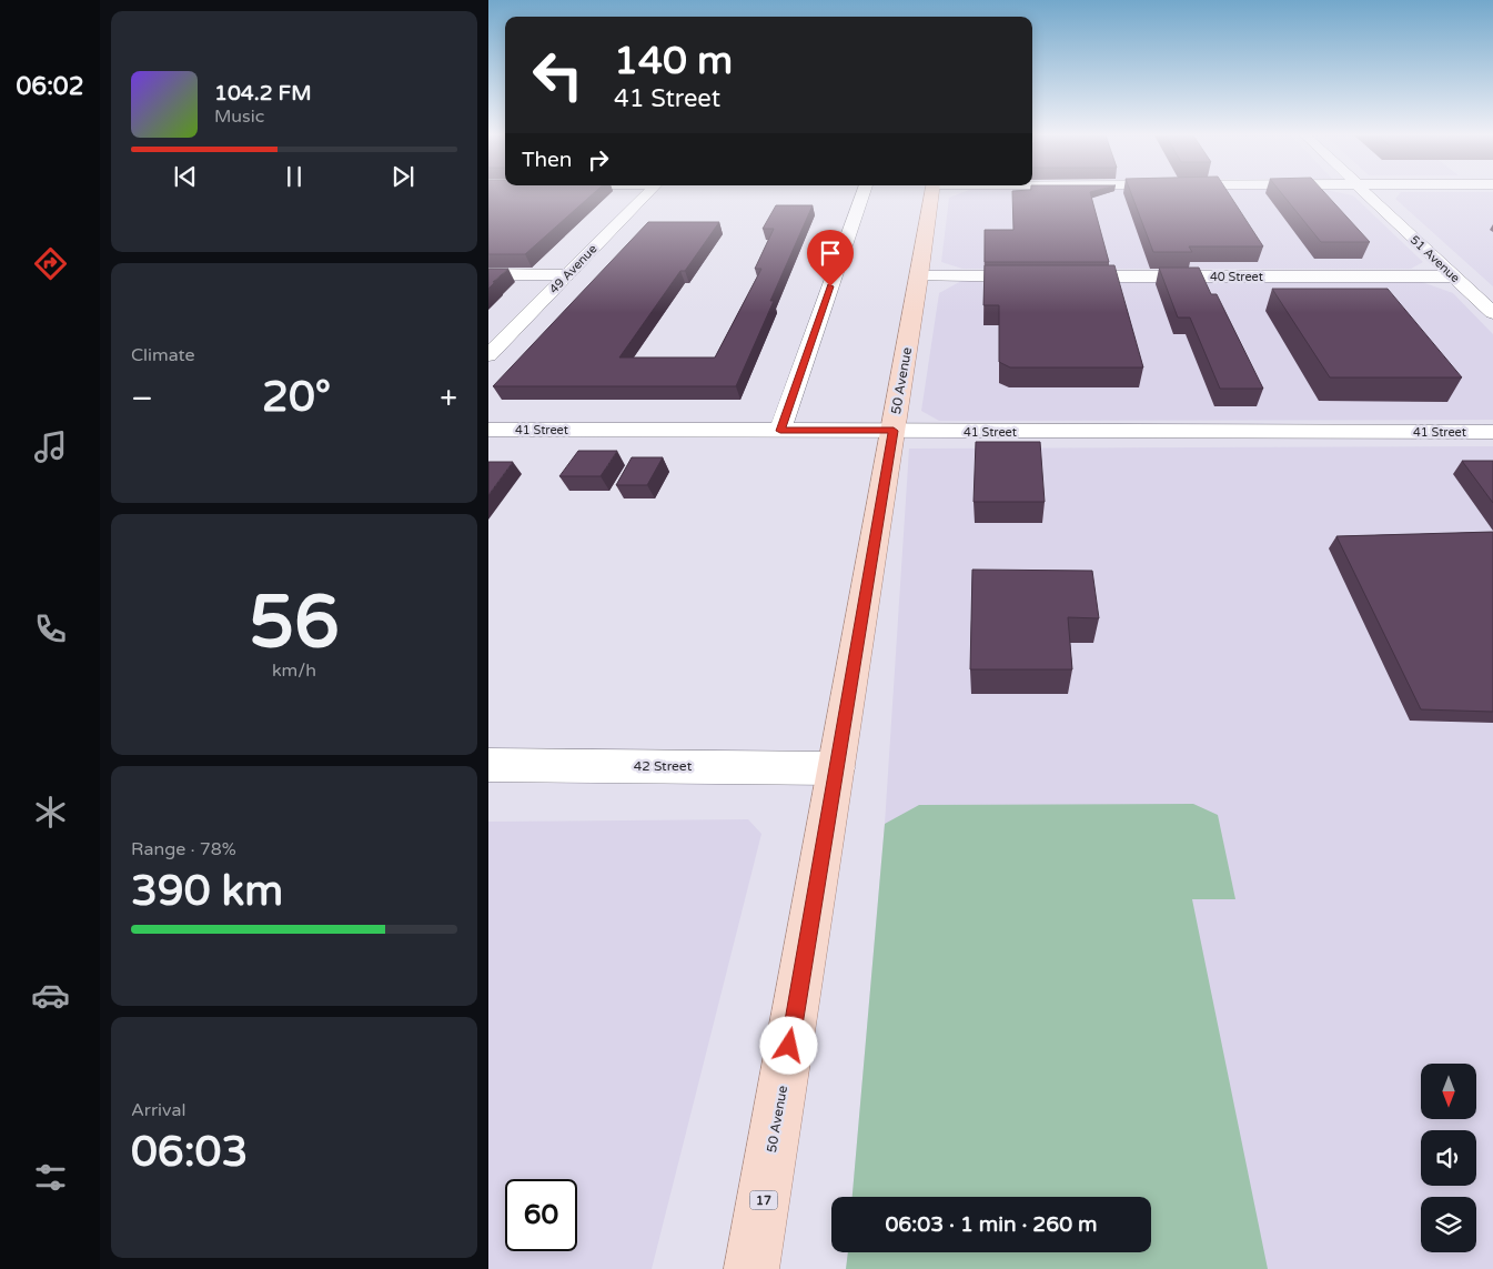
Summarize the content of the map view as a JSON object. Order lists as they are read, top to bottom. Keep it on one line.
{"streets":{"main road":["50 Avenue","17"],"street":["51 Avenue","49 Avenue","40 Street","41 Street","42 Street"]},"crossings":[["51 Avenue","40 Street"],["50 Avenue","41 Street"],["50 Avenue","42 Street"]],"north":"bottom","page":{"tabs":"06:02","turn":["140 m","41 Street"],"song":["104.2 FM","Music"],"then":"Then","tile":["Climate",["56","km/h"],["Range · 78%","390 km"],["Arrival","06:03"]],"heat":["−","20°","+"],"limit":"60","trip":"06:03 · 1 min · 260 m"}}
